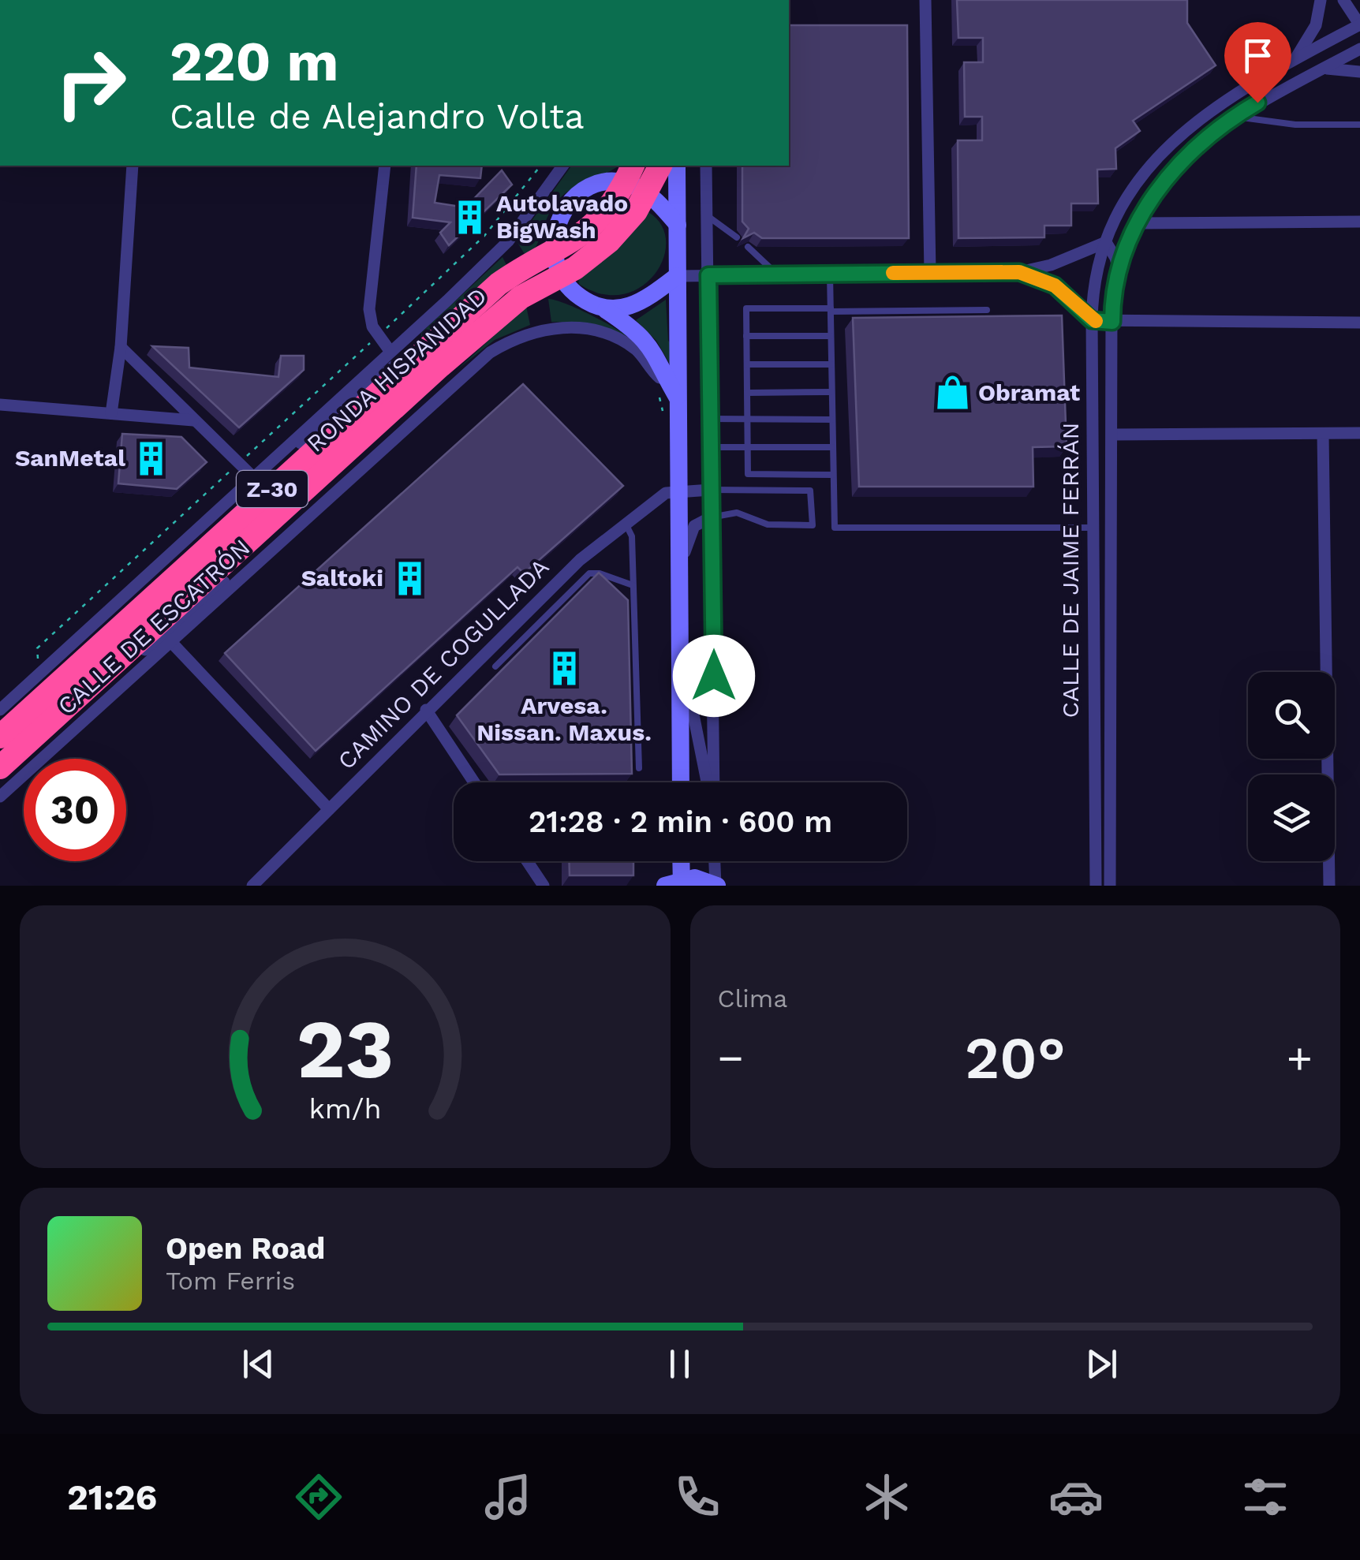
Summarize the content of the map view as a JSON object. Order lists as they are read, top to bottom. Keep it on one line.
{"streets":{"highway":["RONDA HISPANIDAD","Z-30"],"street":["CALLE DE JAIME FERRÁN","CALLE DE ESCATRÓN","CAMINO DE COGULLADA"]},"crossings":[["RONDA HISPANIDAD","CALLE DE ESCATRÓN"]],"places":{"building":["Autolavado BigWash","SanMetal","Saltoki","Arvesa. Nissan. Maxus."],"shop":["Obramat"]},"page":{"turn":["220 m","Calle de Alejandro Volta"],"limit":"30","trip":"21:28 · 2 min · 600 m","tile":"Clima","heat":["−","20°","+"],"song":["Open Road","Tom Ferris"],"tabs":"21:26","gauge":["23","km/h"]}}
